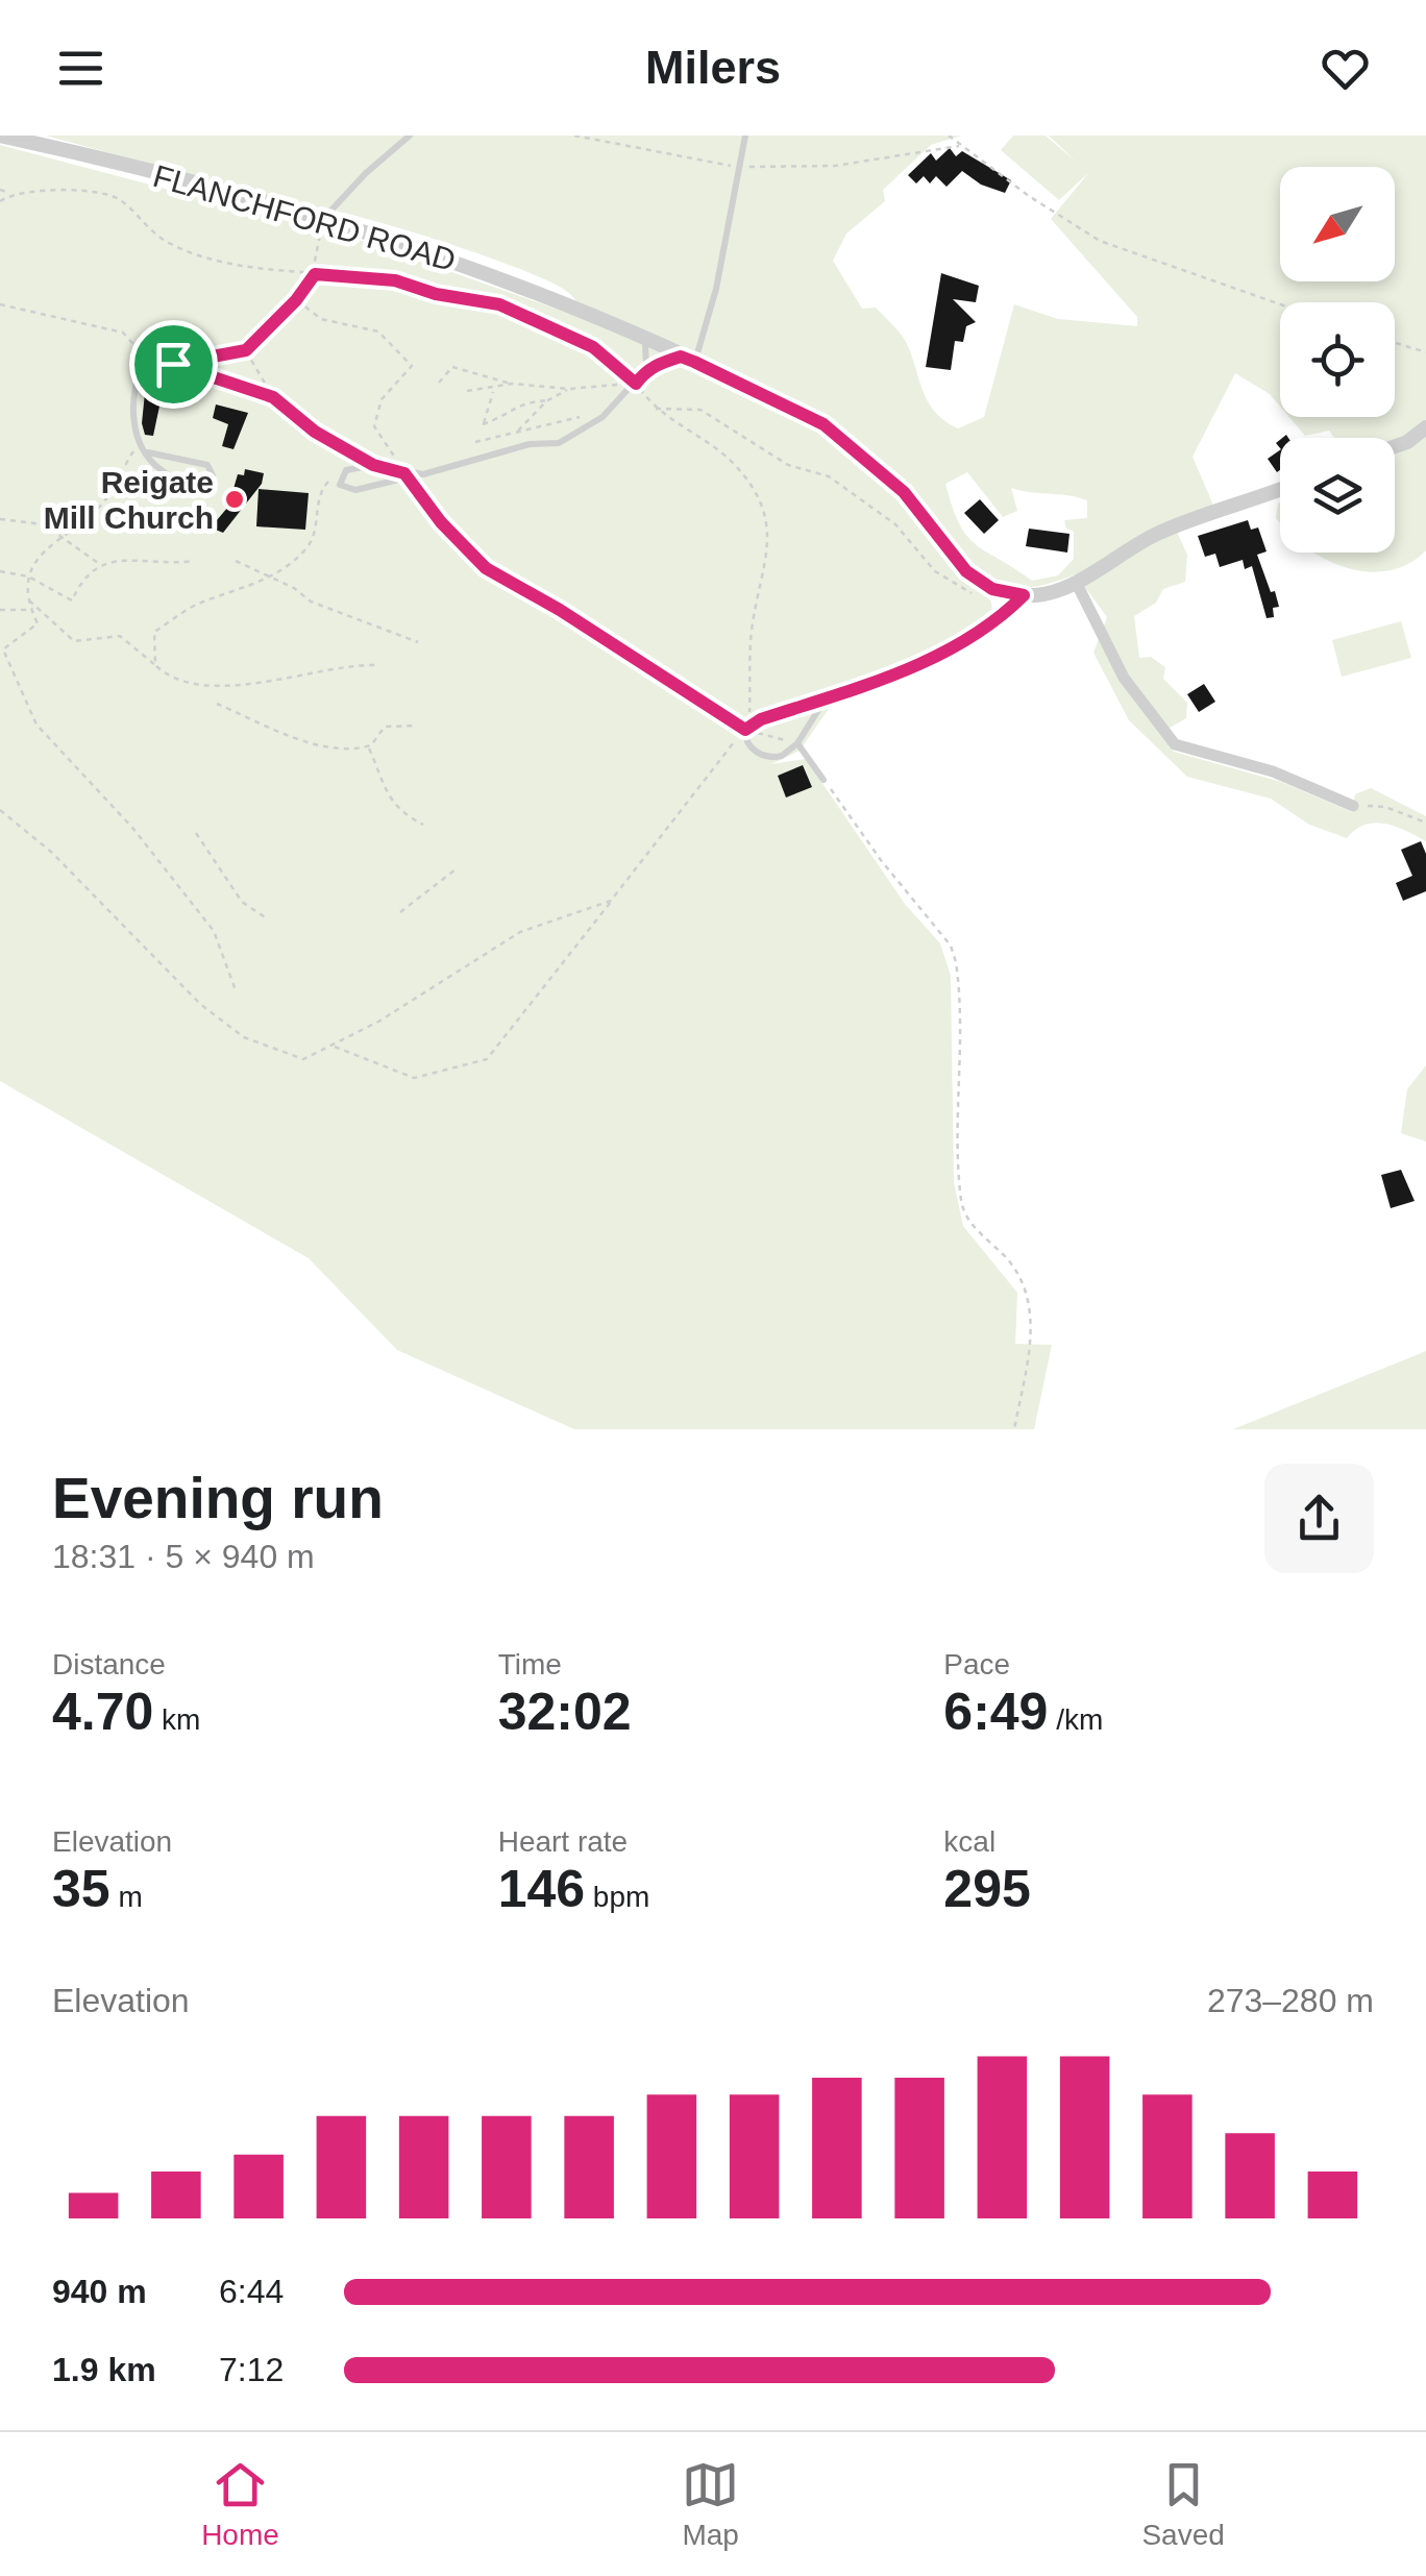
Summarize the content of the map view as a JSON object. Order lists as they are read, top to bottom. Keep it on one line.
{"streets":{"street":["FLANCHFORD ROAD"]},"places":["Reigate Mill Church"],"north":"bottom left","page":{"header":"Milers","heading":["Evening run","18:31 · 5 × 940 m"],"stats":[["Distance","4.70 km"],["Time","32:02"],["Pace","6:49 /km"],["Elevation","35 m"],["Heart rate","146 bpm"],["kcal","295"]],"chart":["Elevation","273–280 m"],"list":[{"name":"940 m","note":"6:44"},{"name":"1.9 km","note":"7:12"}],"tabs":["Home","Map","Saved"]}}
